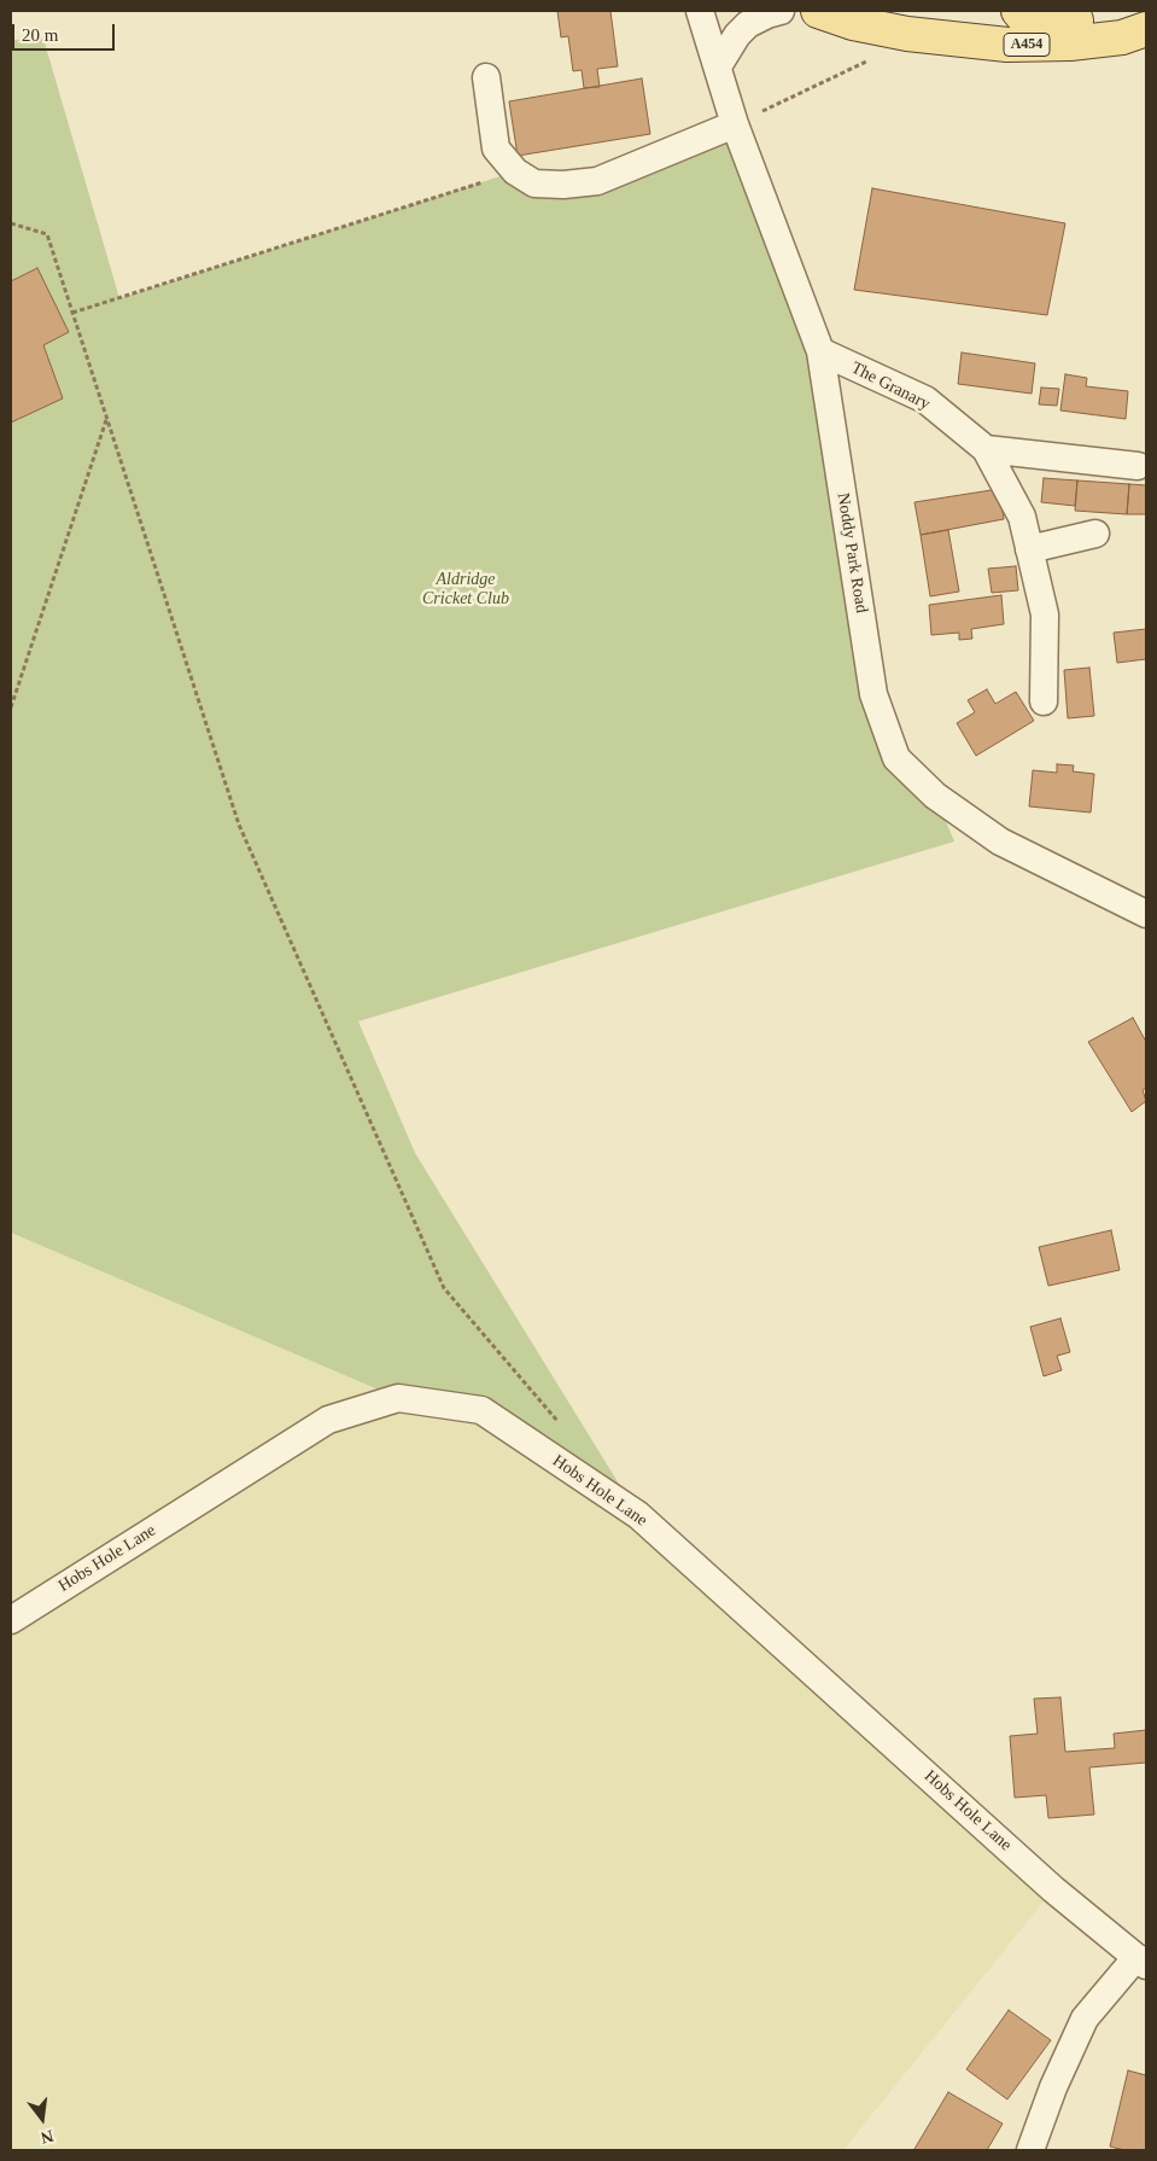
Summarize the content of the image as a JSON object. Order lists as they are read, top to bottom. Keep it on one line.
{"streets":{"main road":["A454"],"street":["The Granary","Noddy Park Road","Hobs Hole Lane"]},"crossings":[["The Granary","Noddy Park Road"]],"parks":["Aldridge Cricket Club"],"scale_bar":"20 m","north":"bottom"}
